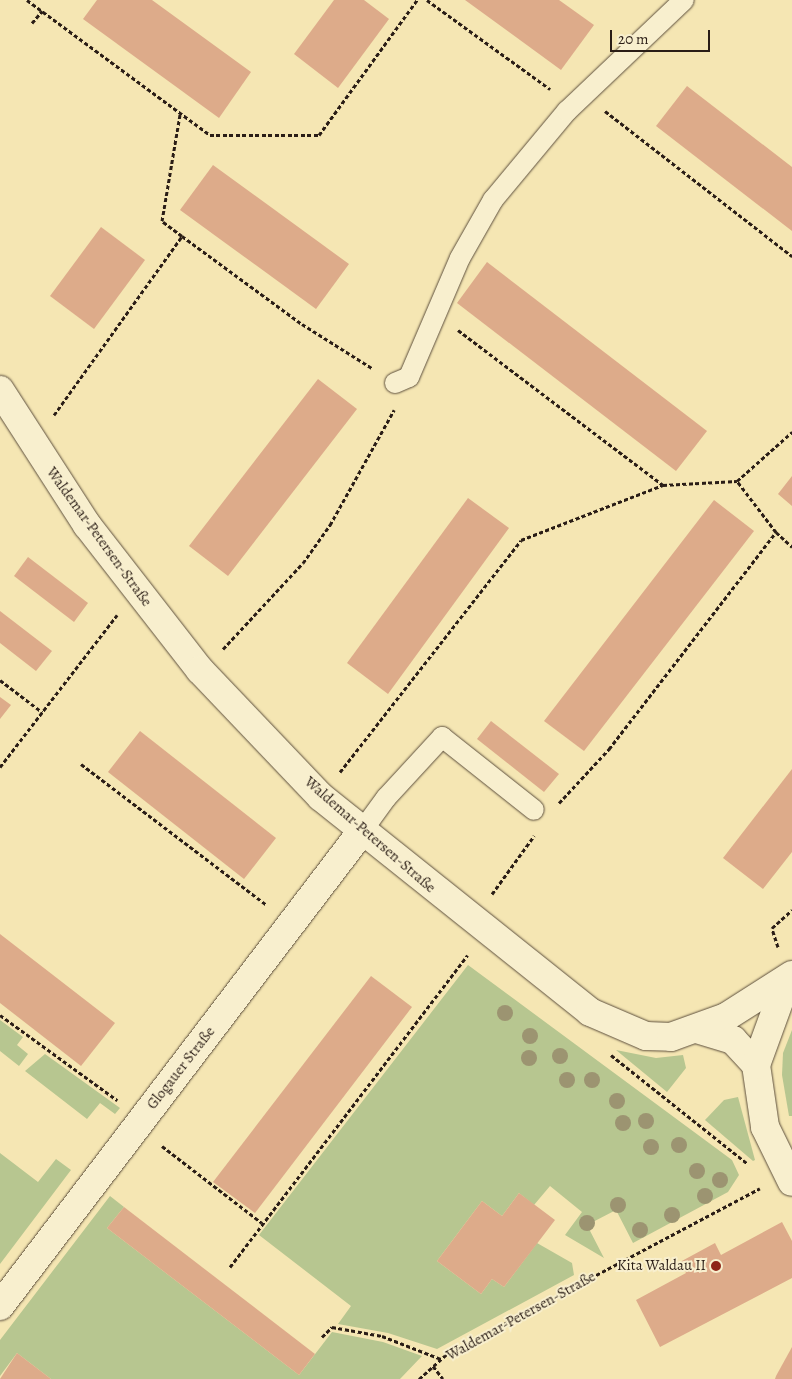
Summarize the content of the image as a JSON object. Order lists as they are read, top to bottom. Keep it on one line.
{"streets":{"street":["Waldemar-Petersen-Straße","Glogauer Straße"]},"crossings":[["Waldemar-Petersen-Straße","Glogauer Straße"]],"places":["Kita Waldau II"],"scale_bar":"20 m"}
